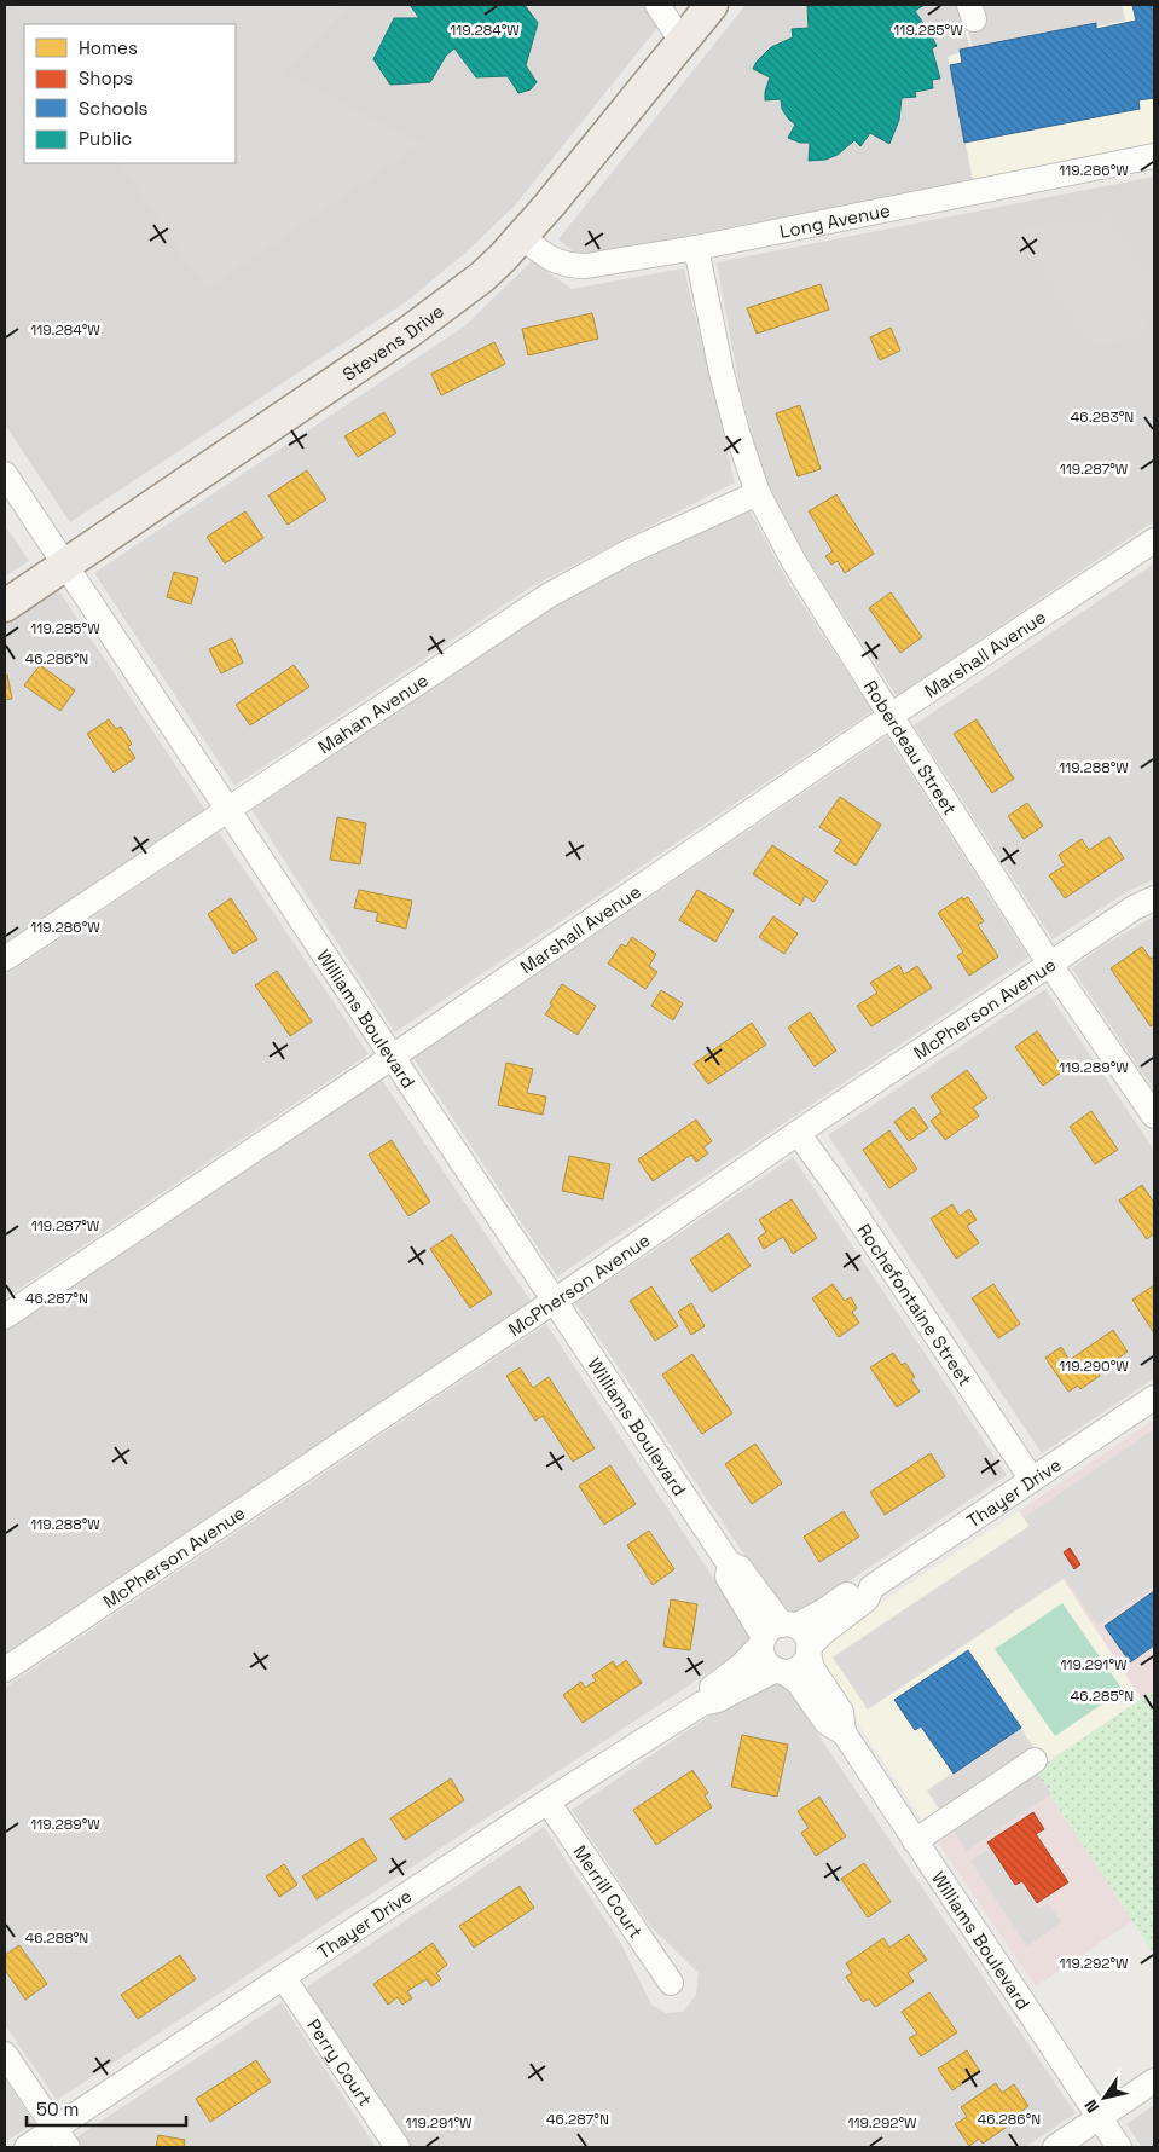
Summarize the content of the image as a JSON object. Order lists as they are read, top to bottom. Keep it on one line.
{"streets":{"main road":["Stevens Drive"],"street":["Long Avenue","Marshall Avenue","Mahan Avenue","Roberdeau Street","McPherson Avenue","Williams Boulevard","Rochefontaine Street","Thayer Drive","Merrill Court","Perry Court"]},"crossings":[["Long Avenue","Stevens Drive"],["Long Avenue","Roberdeau Street"],["Stevens Drive","Williams Boulevard"],["Marshall Avenue","Roberdeau Street"],["Marshall Avenue","Williams Boulevard"],["Mahan Avenue","Roberdeau Street"],["Mahan Avenue","Williams Boulevard"],["Roberdeau Street","McPherson Avenue"],["McPherson Avenue","Williams Boulevard"],["McPherson Avenue","Rochefontaine Street"],["Williams Boulevard","Thayer Drive"],["Rochefontaine Street","Thayer Drive"],["Thayer Drive","Merrill Court"],["Thayer Drive","Perry Court"]],"legend":["Homes","Shops","Schools","Public"],"scale_bar":"50 m","north":"bottom left","coordinates":["119.284°W","119.285°W","119.286°W","46.283°N","119.287°W","46.286°N","119.288°W","119.289°W","46.287°N","119.290°W","119.291°W","46.285°N","46.288°N","119.292°W"]}
